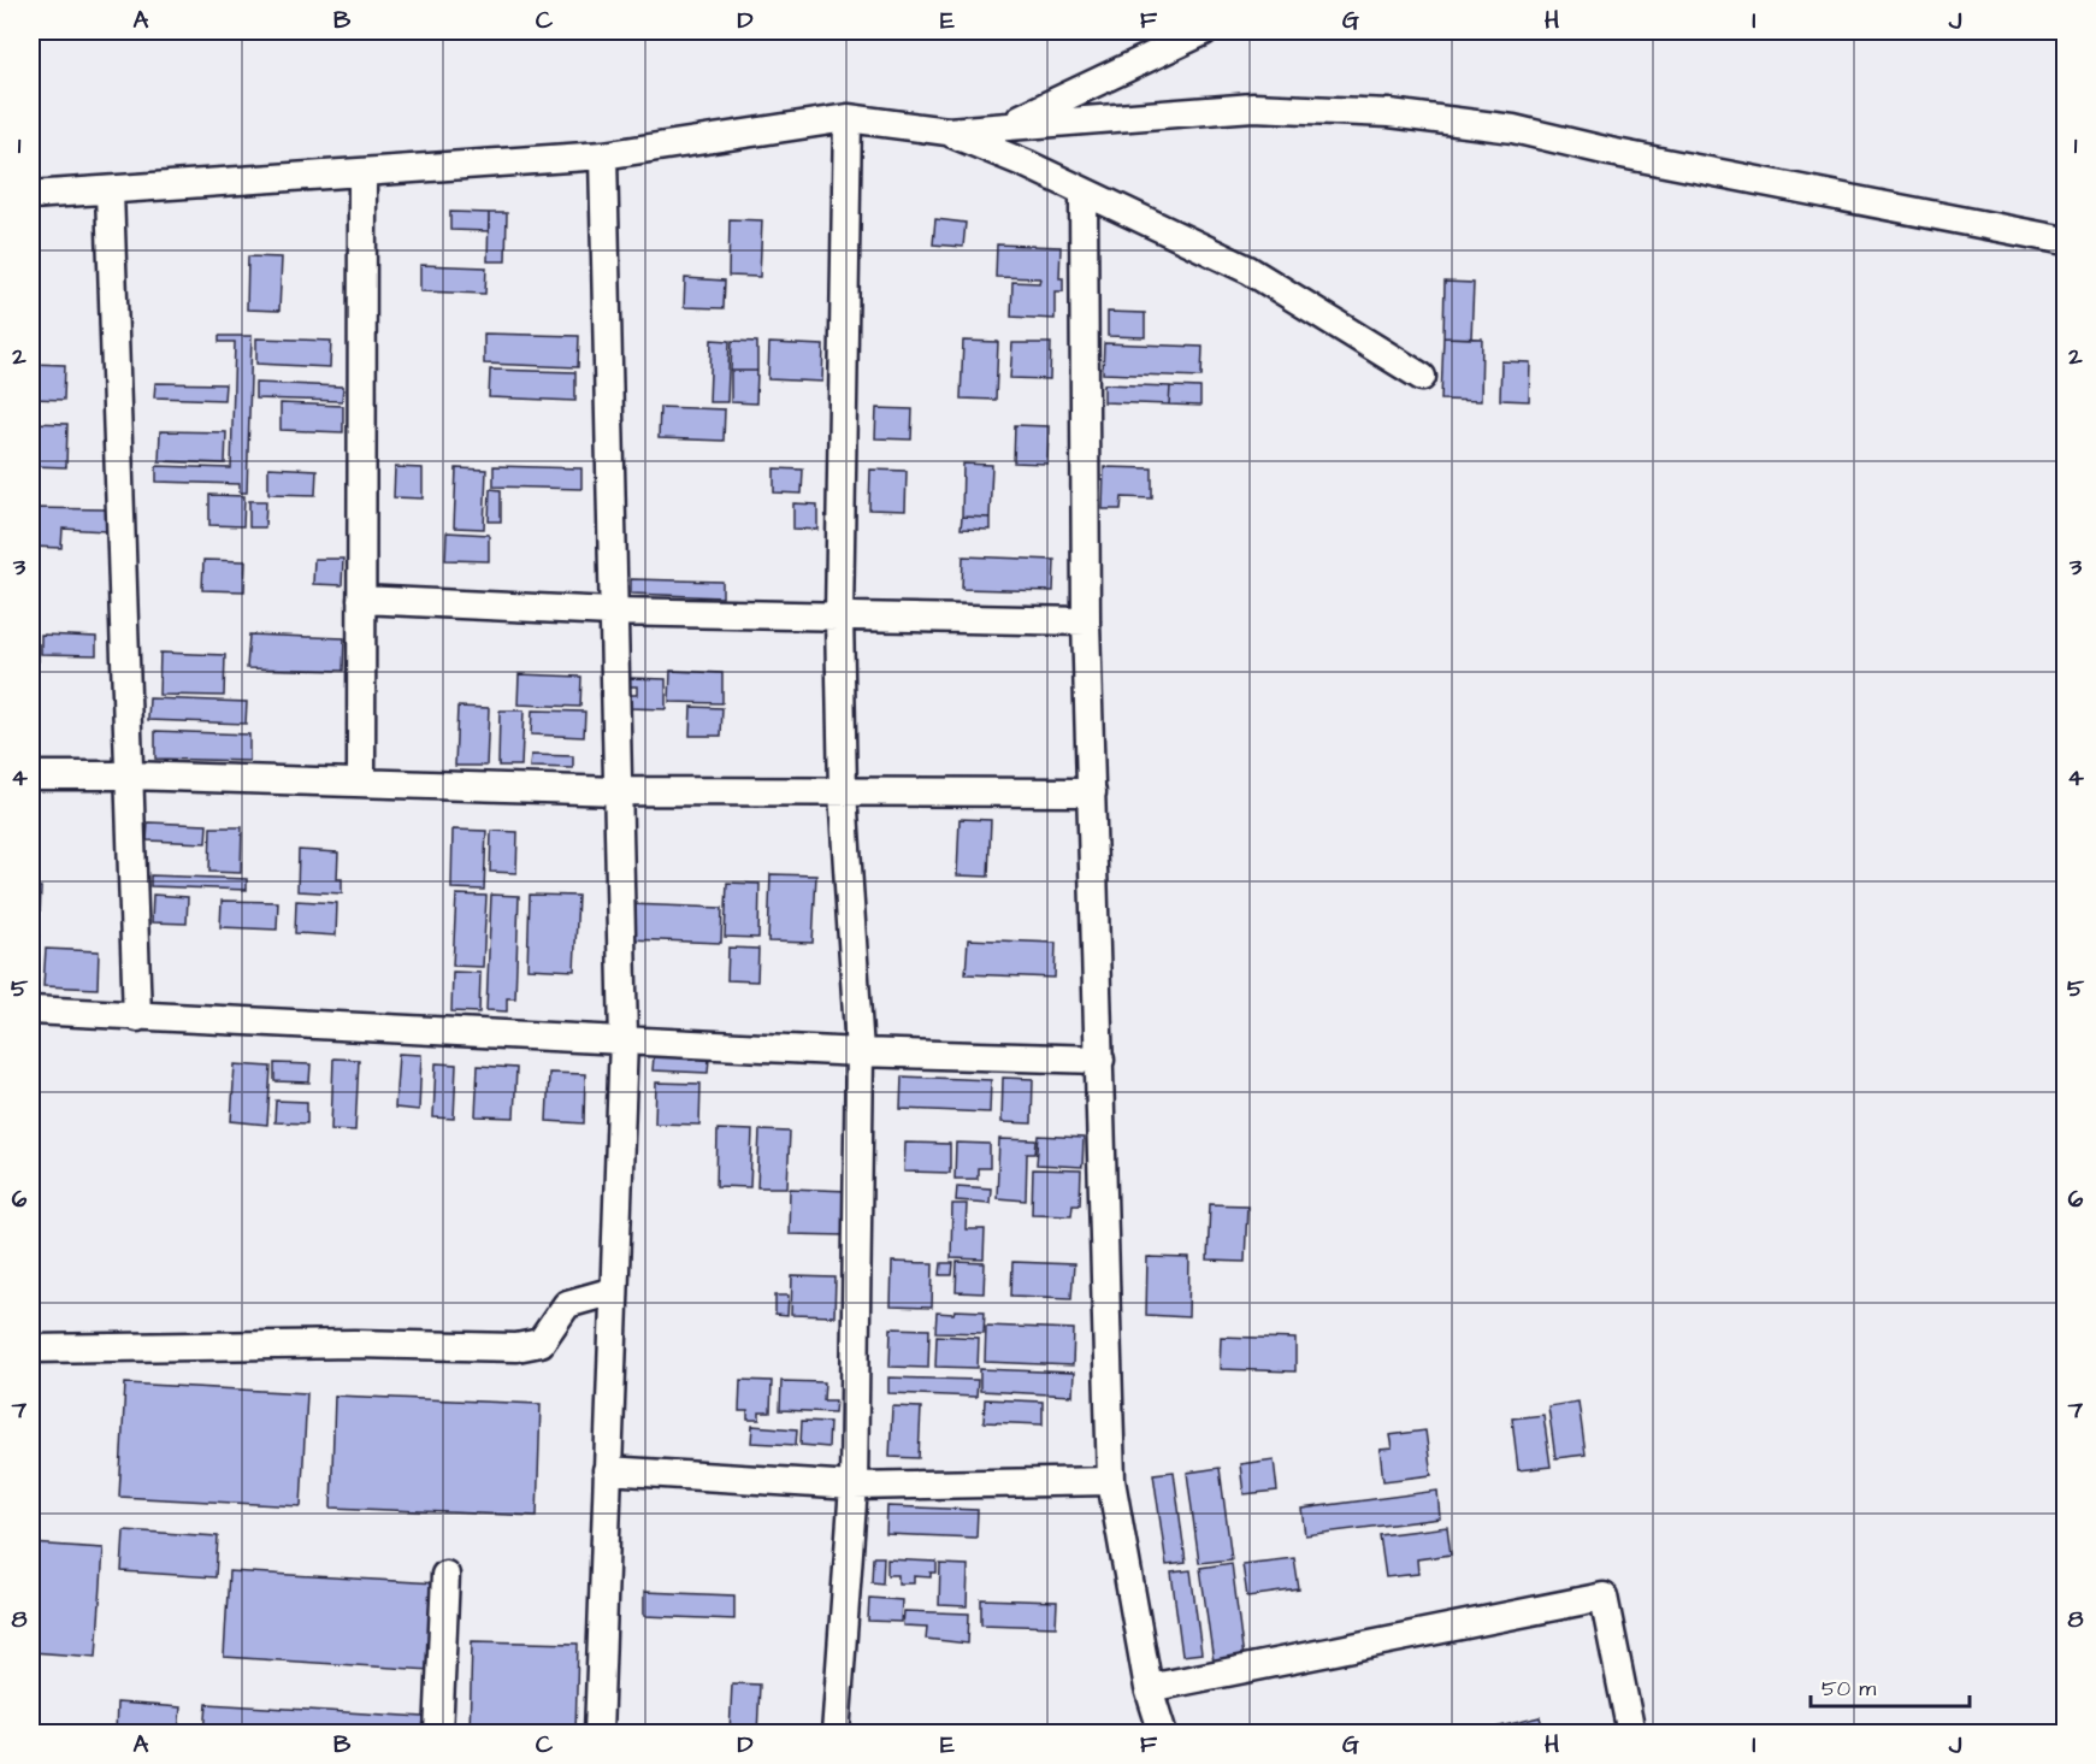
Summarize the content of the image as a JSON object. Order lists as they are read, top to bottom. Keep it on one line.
{"scale_bar":"50 m","grid":{"columns":["A","B","C","D","E","F","G","H","I","J"],"rows":["1","2","3","4","5","6","7","8"]}}
